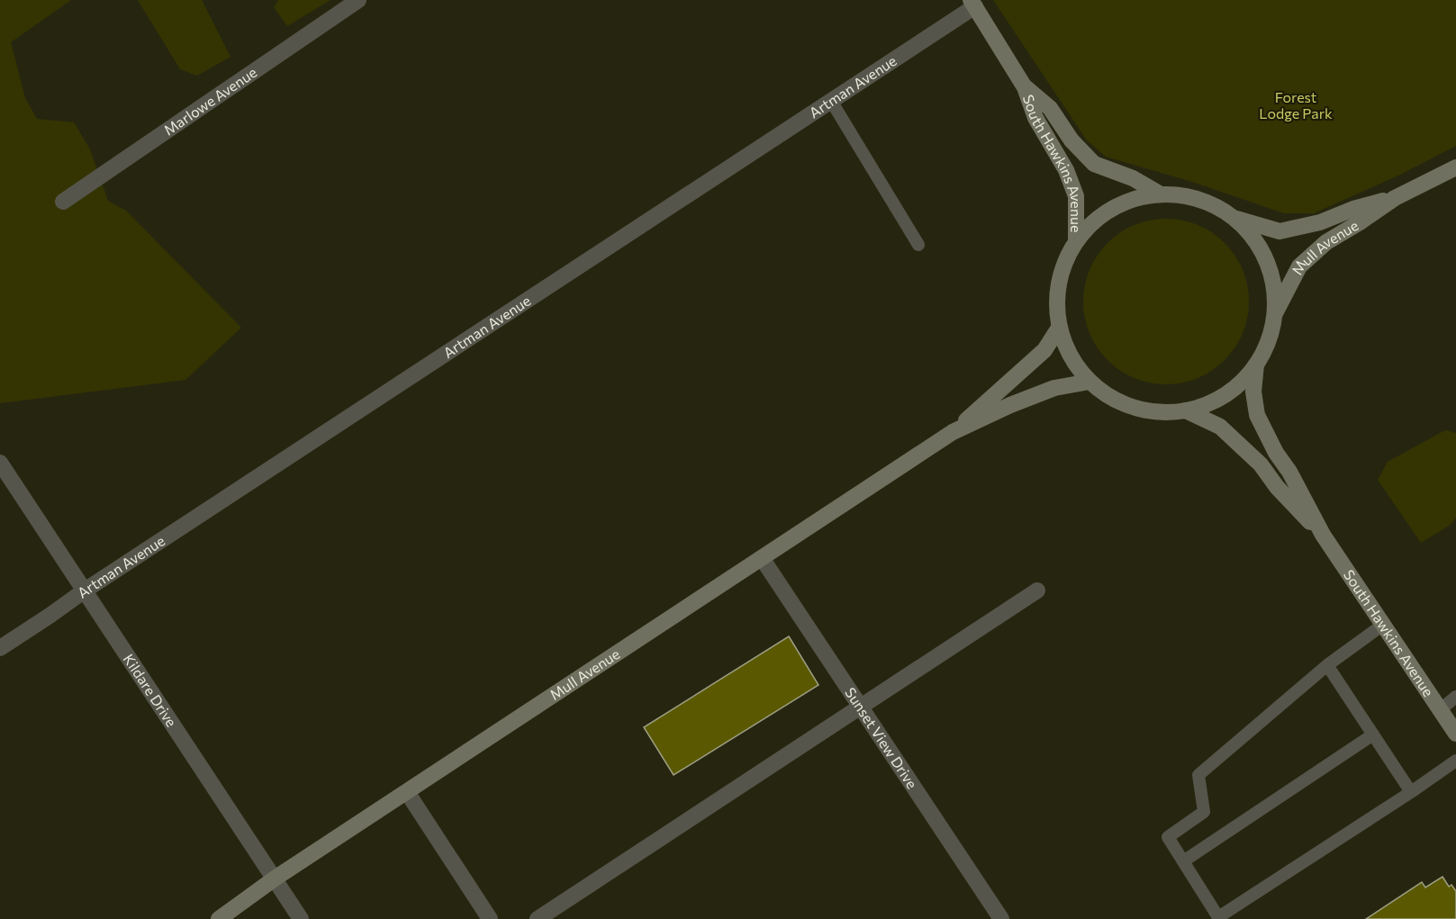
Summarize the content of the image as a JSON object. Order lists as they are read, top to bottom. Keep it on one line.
{"streets":{"main road":["South Hawkins Avenue","Mull Avenue"],"street":["Artman Avenue","Marlowe Avenue","Kildare Drive","Sunset View Drive"]},"crossings":[["Artman Avenue","South Hawkins Avenue"],["Artman Avenue","Kildare Drive"],["Mull Avenue","Kildare Drive"],["Mull Avenue","Sunset View Drive"]],"parks":["Forest Lodge Park"]}
